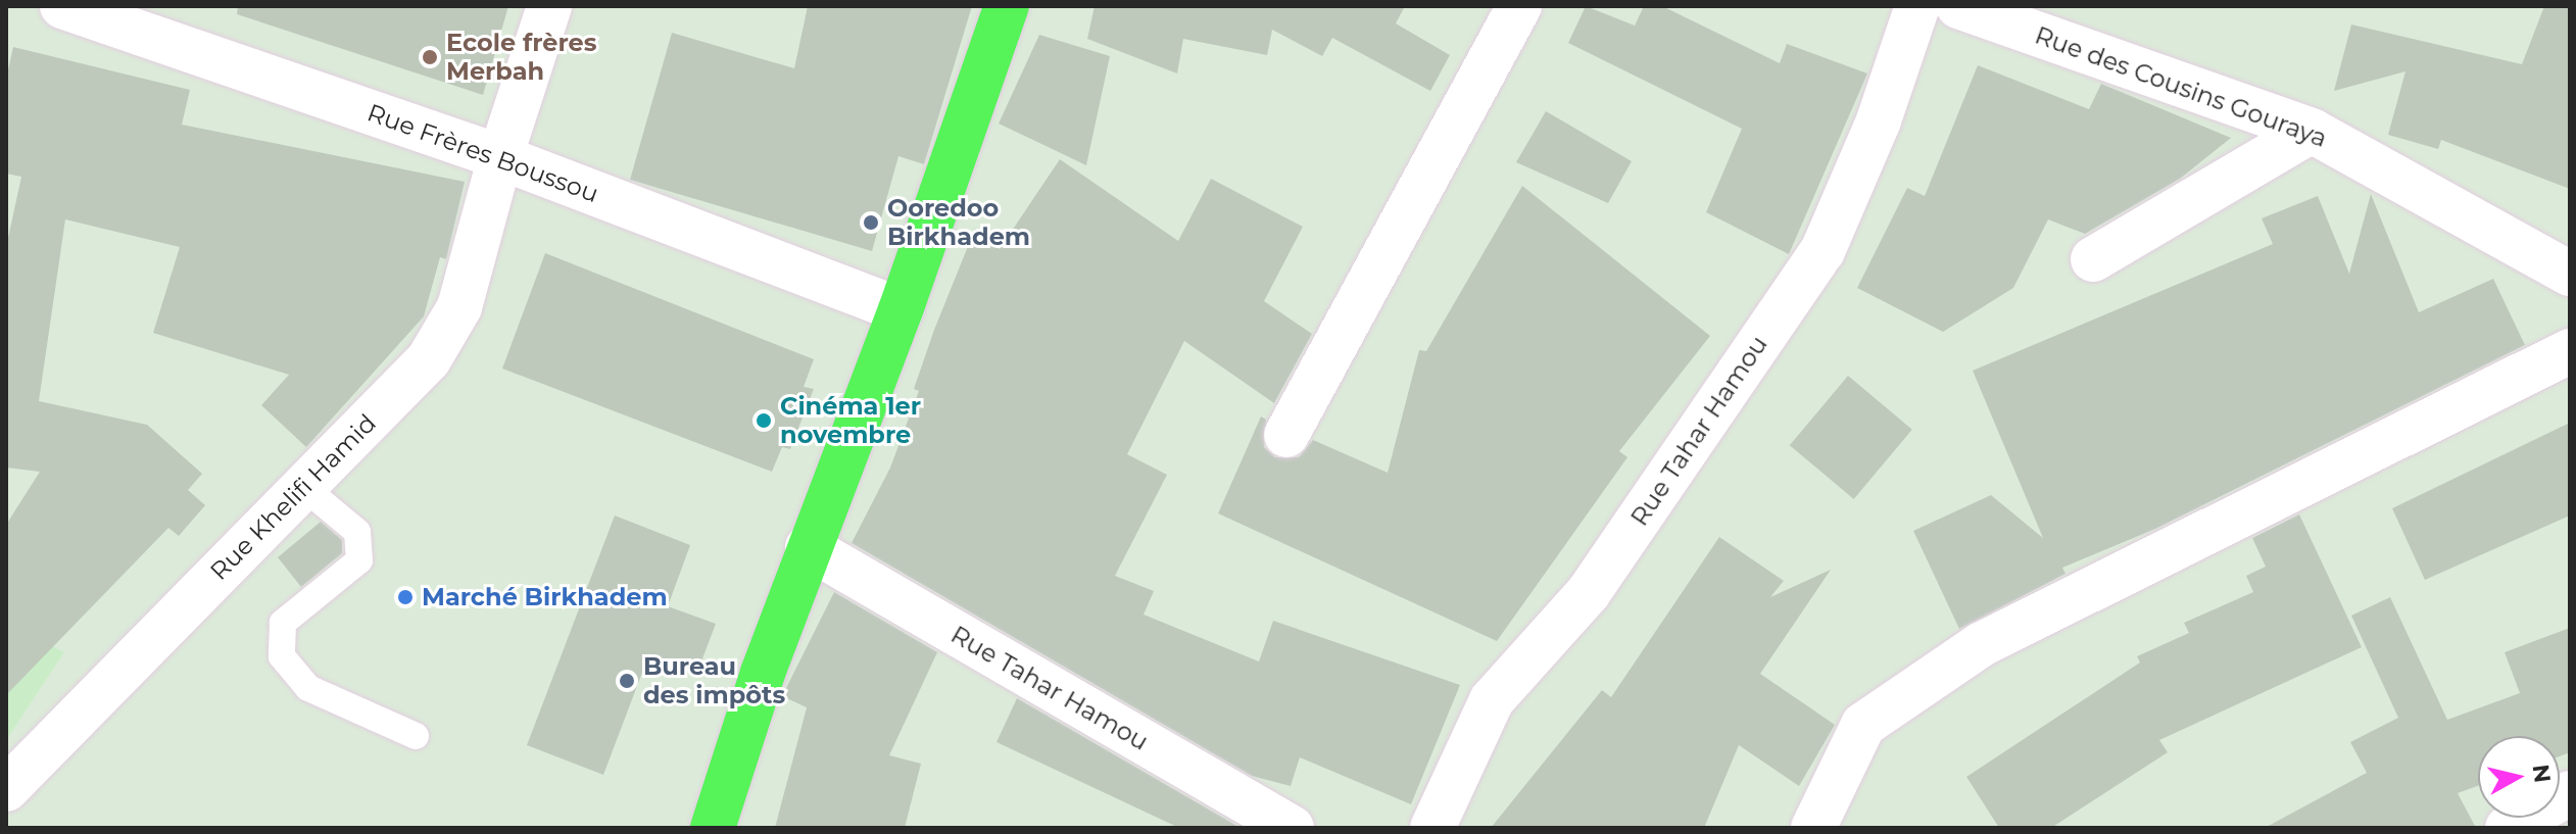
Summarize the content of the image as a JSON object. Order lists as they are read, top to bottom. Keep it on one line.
{"streets":{"street":["Rue des Cousins Gouraya","Rue Frères Boussou","Rue Tahar Hamou","Rue Khelifi Hamid"]},"crossings":[["Rue Frères Boussou","Rue Khelifi Hamid"]],"places":["Ecole frères Merbah","Ooredoo Birkhadem","Cinéma 1er novembre","Marché Birkhadem","Bureau des impôts"],"north":"right"}
